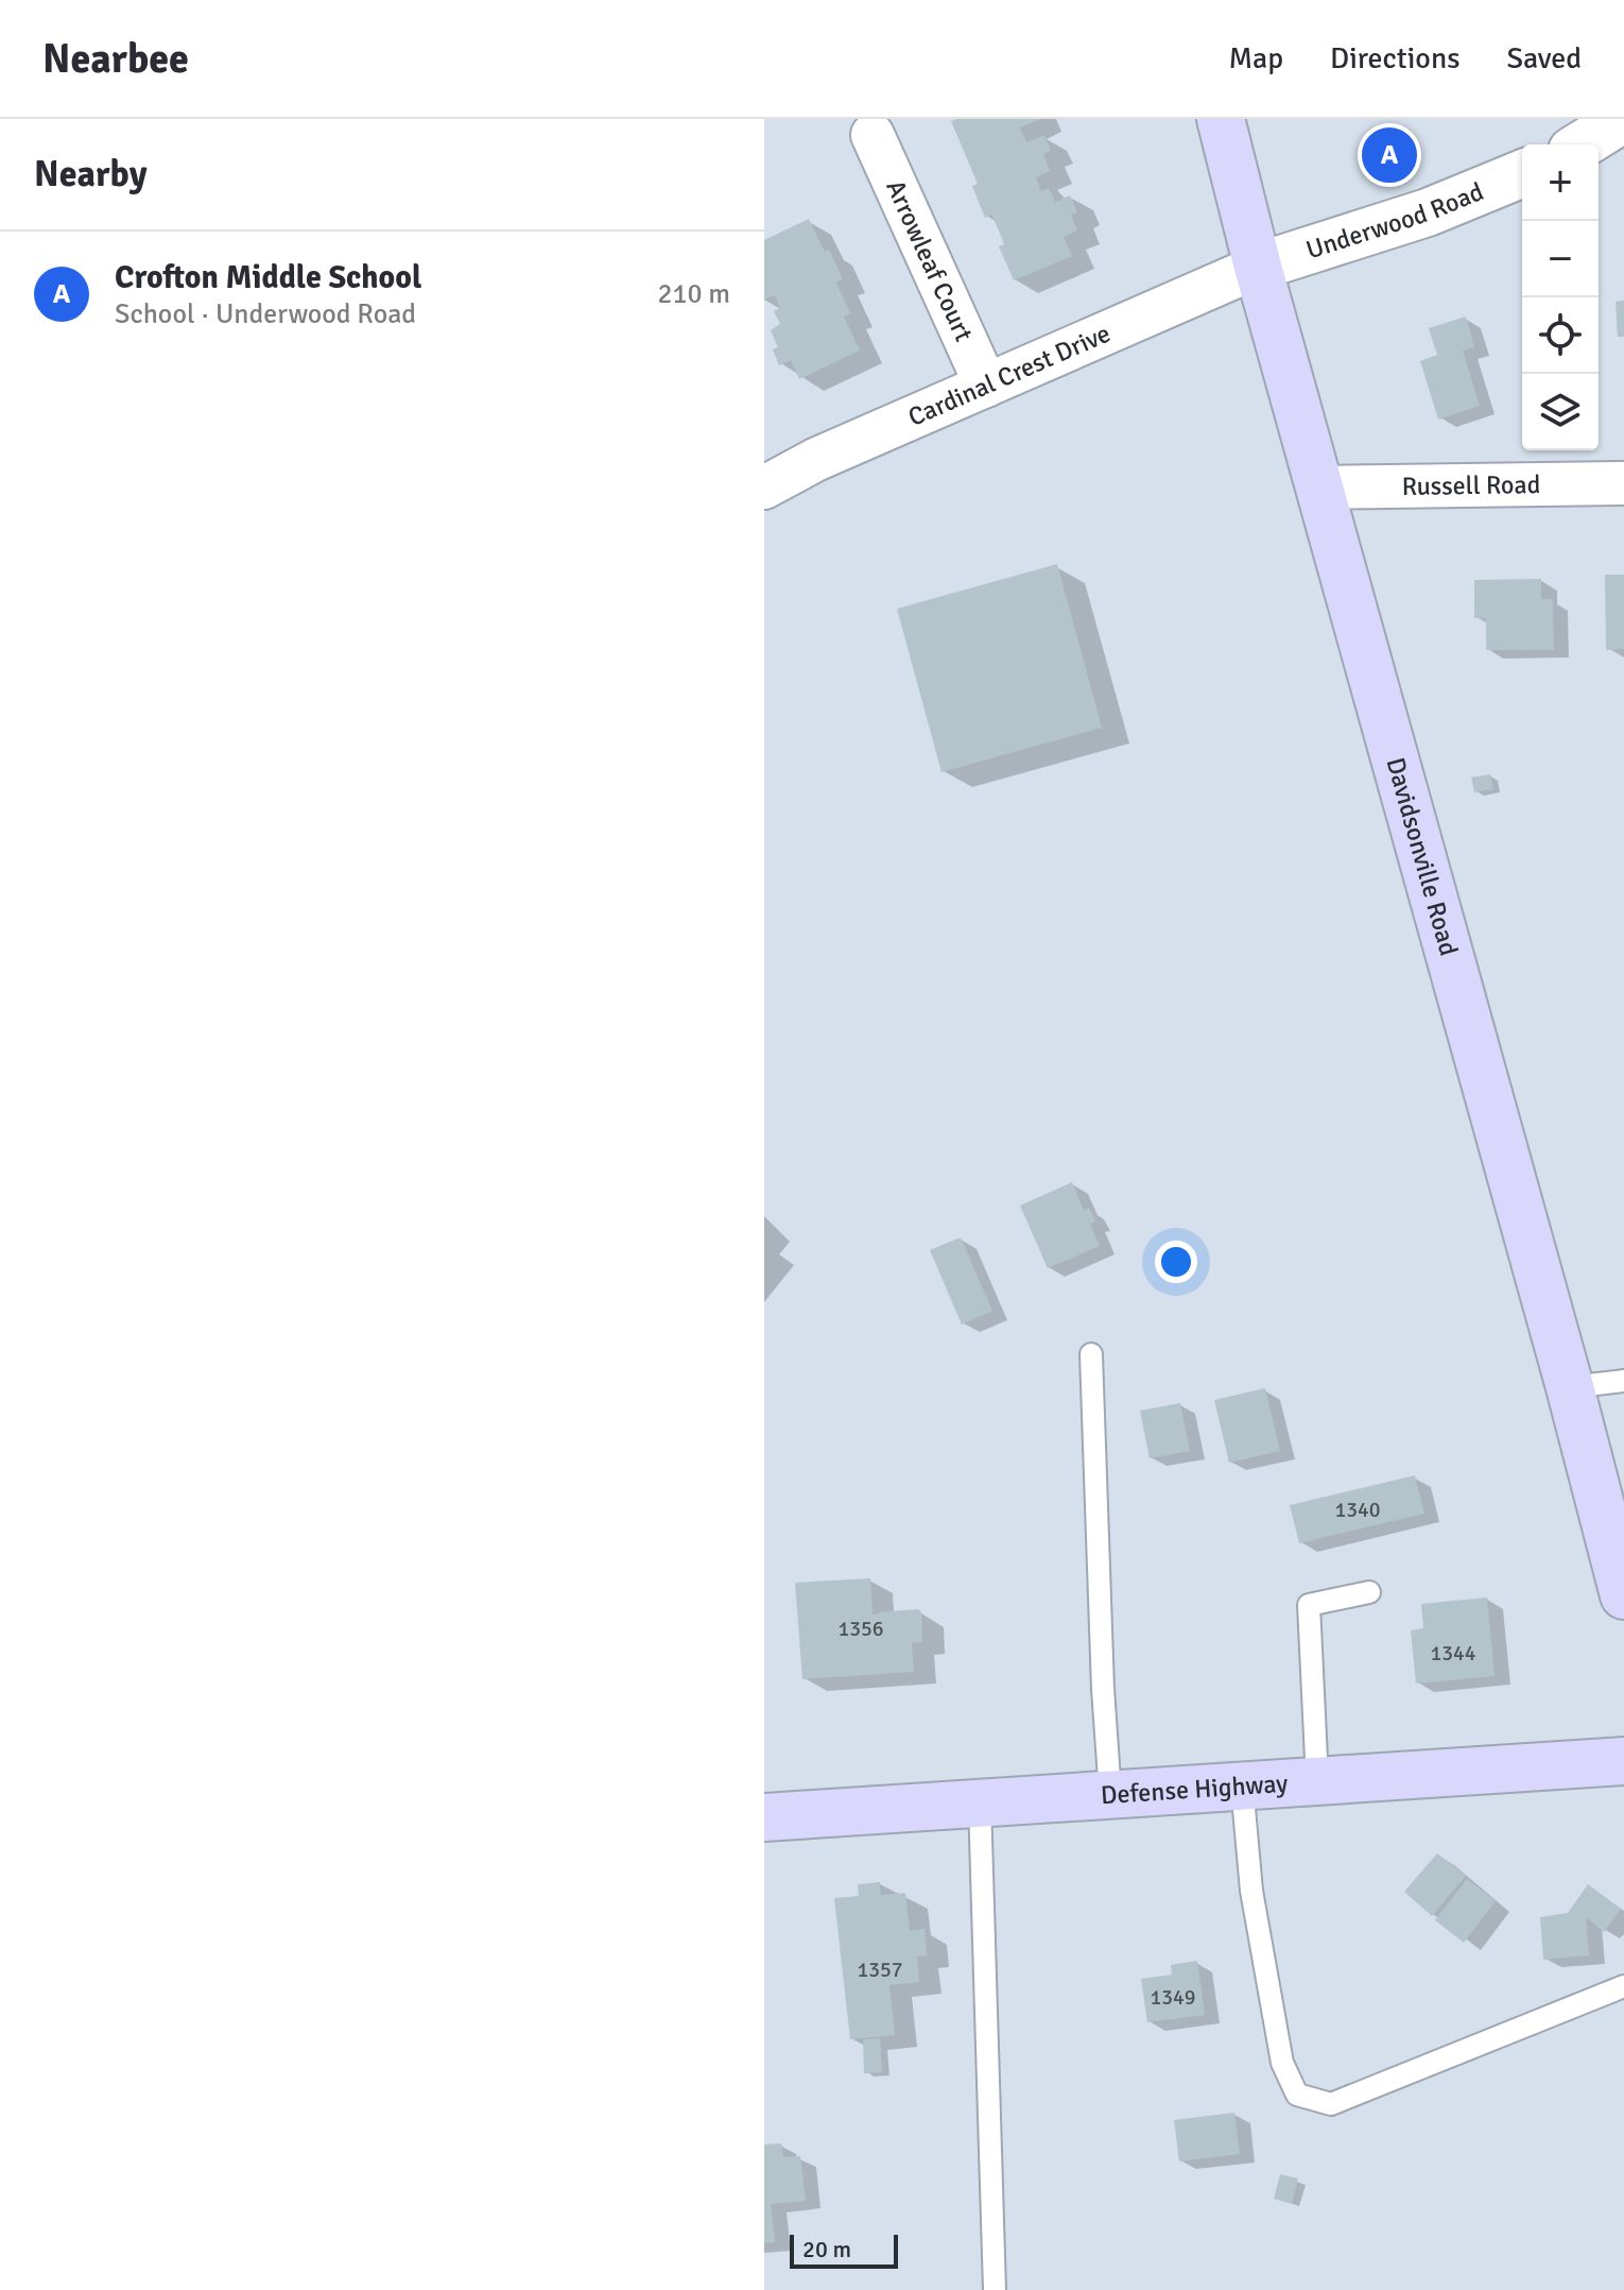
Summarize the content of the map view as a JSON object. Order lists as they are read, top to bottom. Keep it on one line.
{"streets":{"main road":["Davidsonville Road","Defense Highway"],"street":["Underwood Road","Arrowleaf Court","Cardinal Crest Drive","Russell Road"]},"crossings":[["Underwood Road","Cardinal Crest Drive"],["Underwood Road","Davidsonville Road"],["Arrowleaf Court","Cardinal Crest Drive"],["Cardinal Crest Drive","Davidsonville Road"],["Russell Road","Davidsonville Road"]],"house_numbers":["1340","1356","1344","1357","1349"],"scale_bar":"20 m","page":{"header":"Nearbee","nav":["Map","Directions","Saved"],"heading":"Nearby","pins":"A","map_buttons":["+","−"],"list":[{"mark":"A","name":"Crofton Middle School","note":"School · Underwood Road","value":"210 m"}],"scale":"20 m"}}
